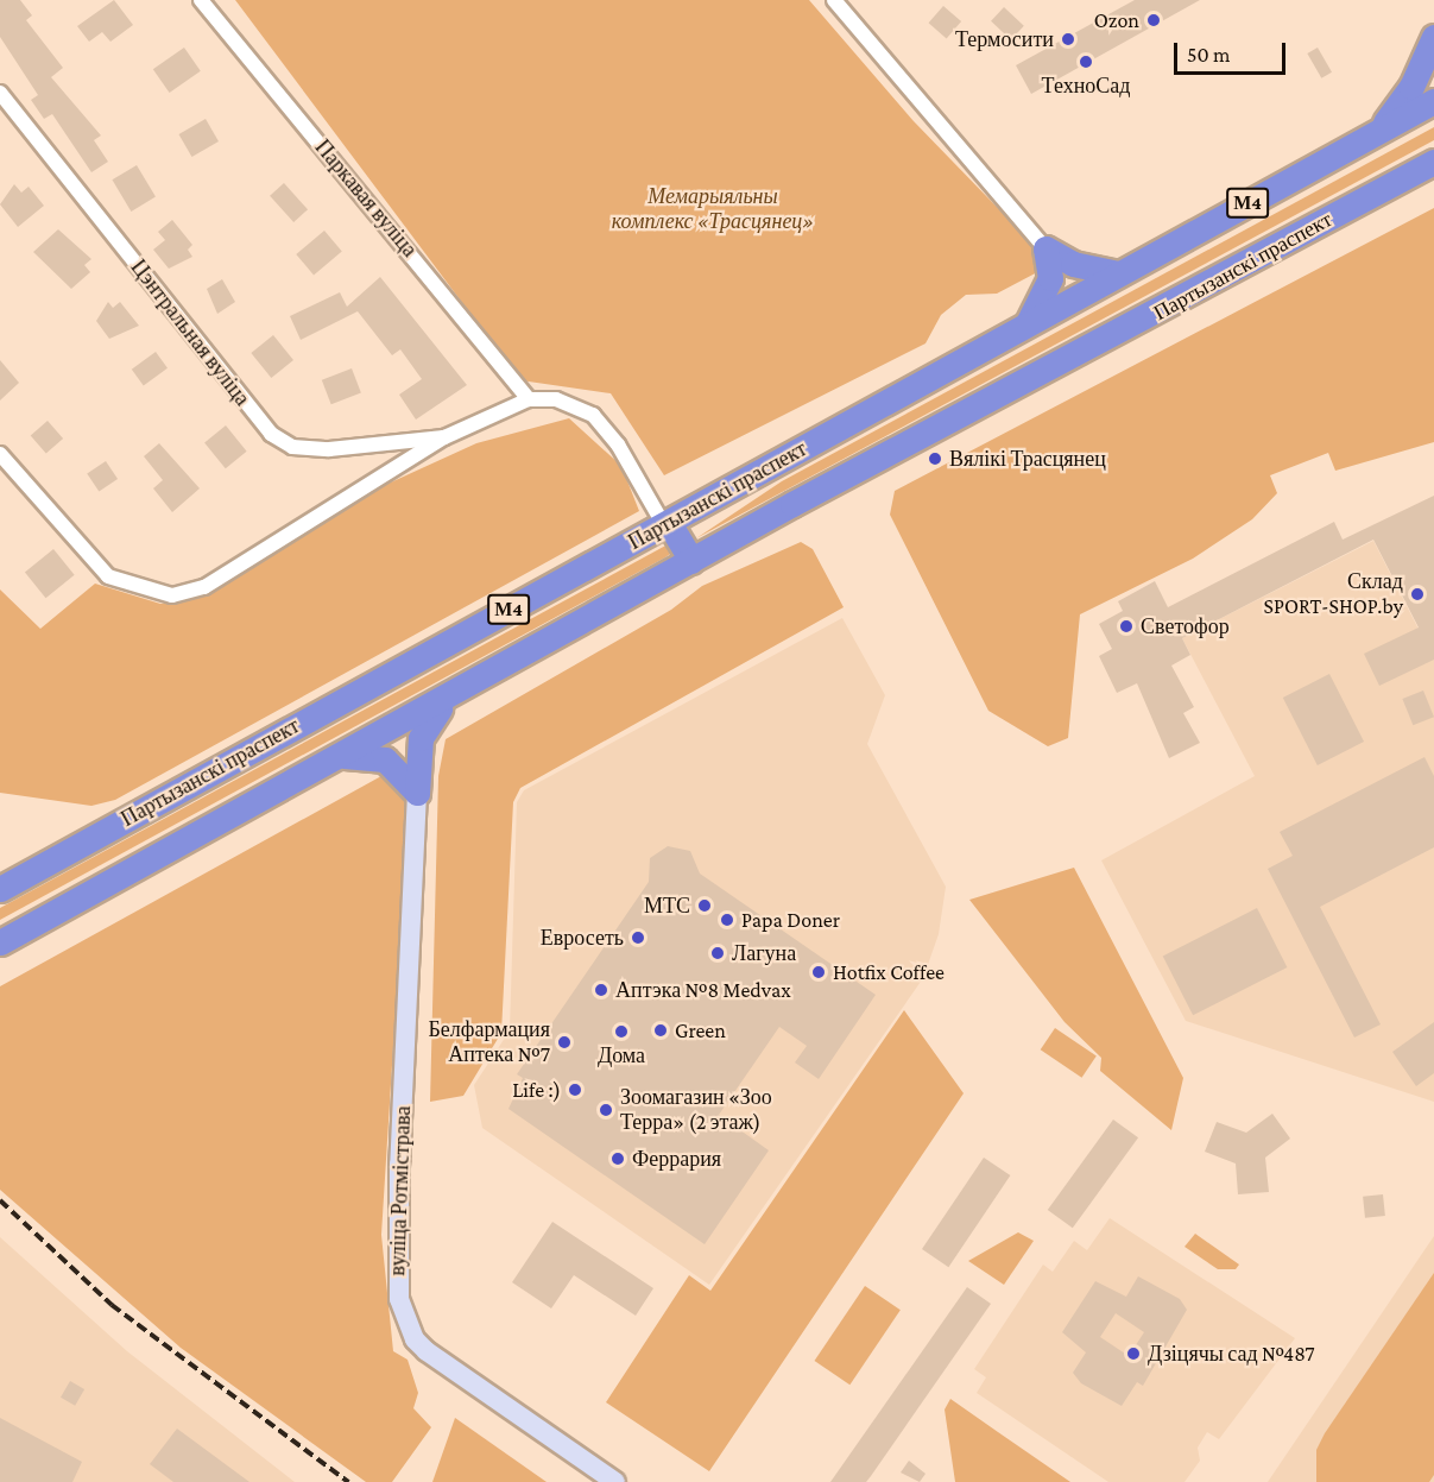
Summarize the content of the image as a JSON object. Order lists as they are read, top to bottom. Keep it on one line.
{"streets":{"highway":["М4","Партызанскі праспект"],"street":["Паркавая вуліца","Цэнтральная вуліца","вуліца Ротмістрава"]},"crossings":[["Паркавая вуліца","Цэнтральная вуліца"]],"parks":["Мемарыяльны комплекс «Трасцянец»"],"places":["Ozon","Термосити","ТехноСад","Вялікі Трасцянец","Склад SPORT-SHOP.by","Светофор","МТС","Papa Doner","Евросеть","Лагуна","Hotfix Coffee","Аптэка №8 Medvax","Green","Дома","Белфармация Аптека №7","Life :)","Зоомагазин «Зоо Терра» (2 этаж)","Феррария","Дзіцячы сад №487"],"scale_bar":"50 m"}
